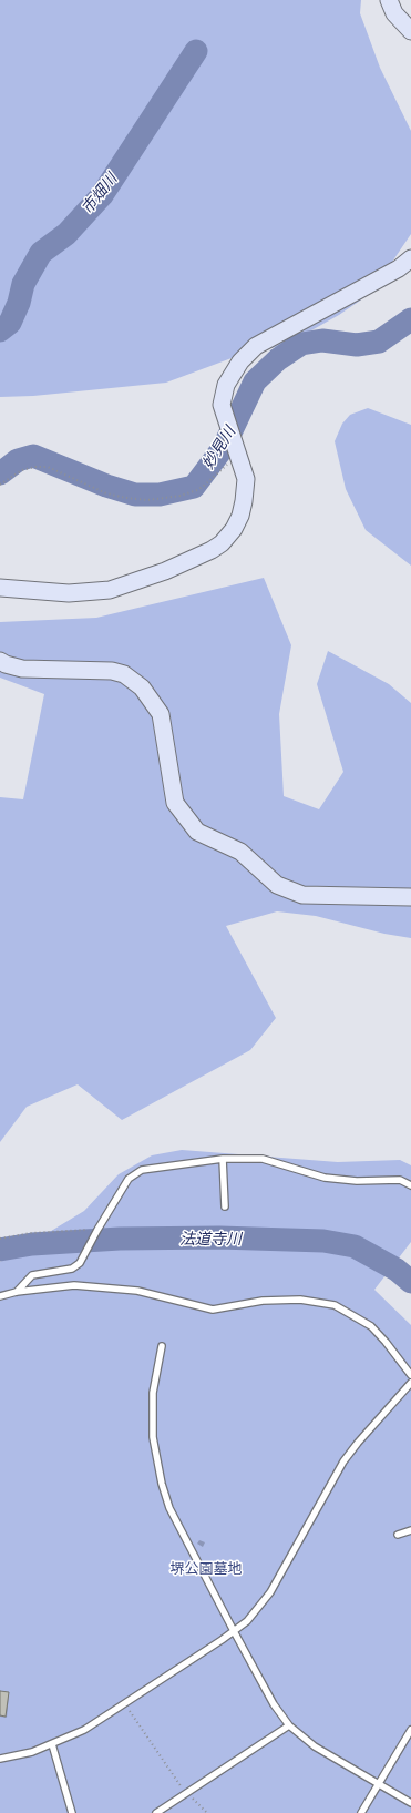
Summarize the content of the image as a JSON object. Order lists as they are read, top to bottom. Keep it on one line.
{"water":["市畑川","妙見川","法道寺川"],"parks":["堺公園墓地"]}
